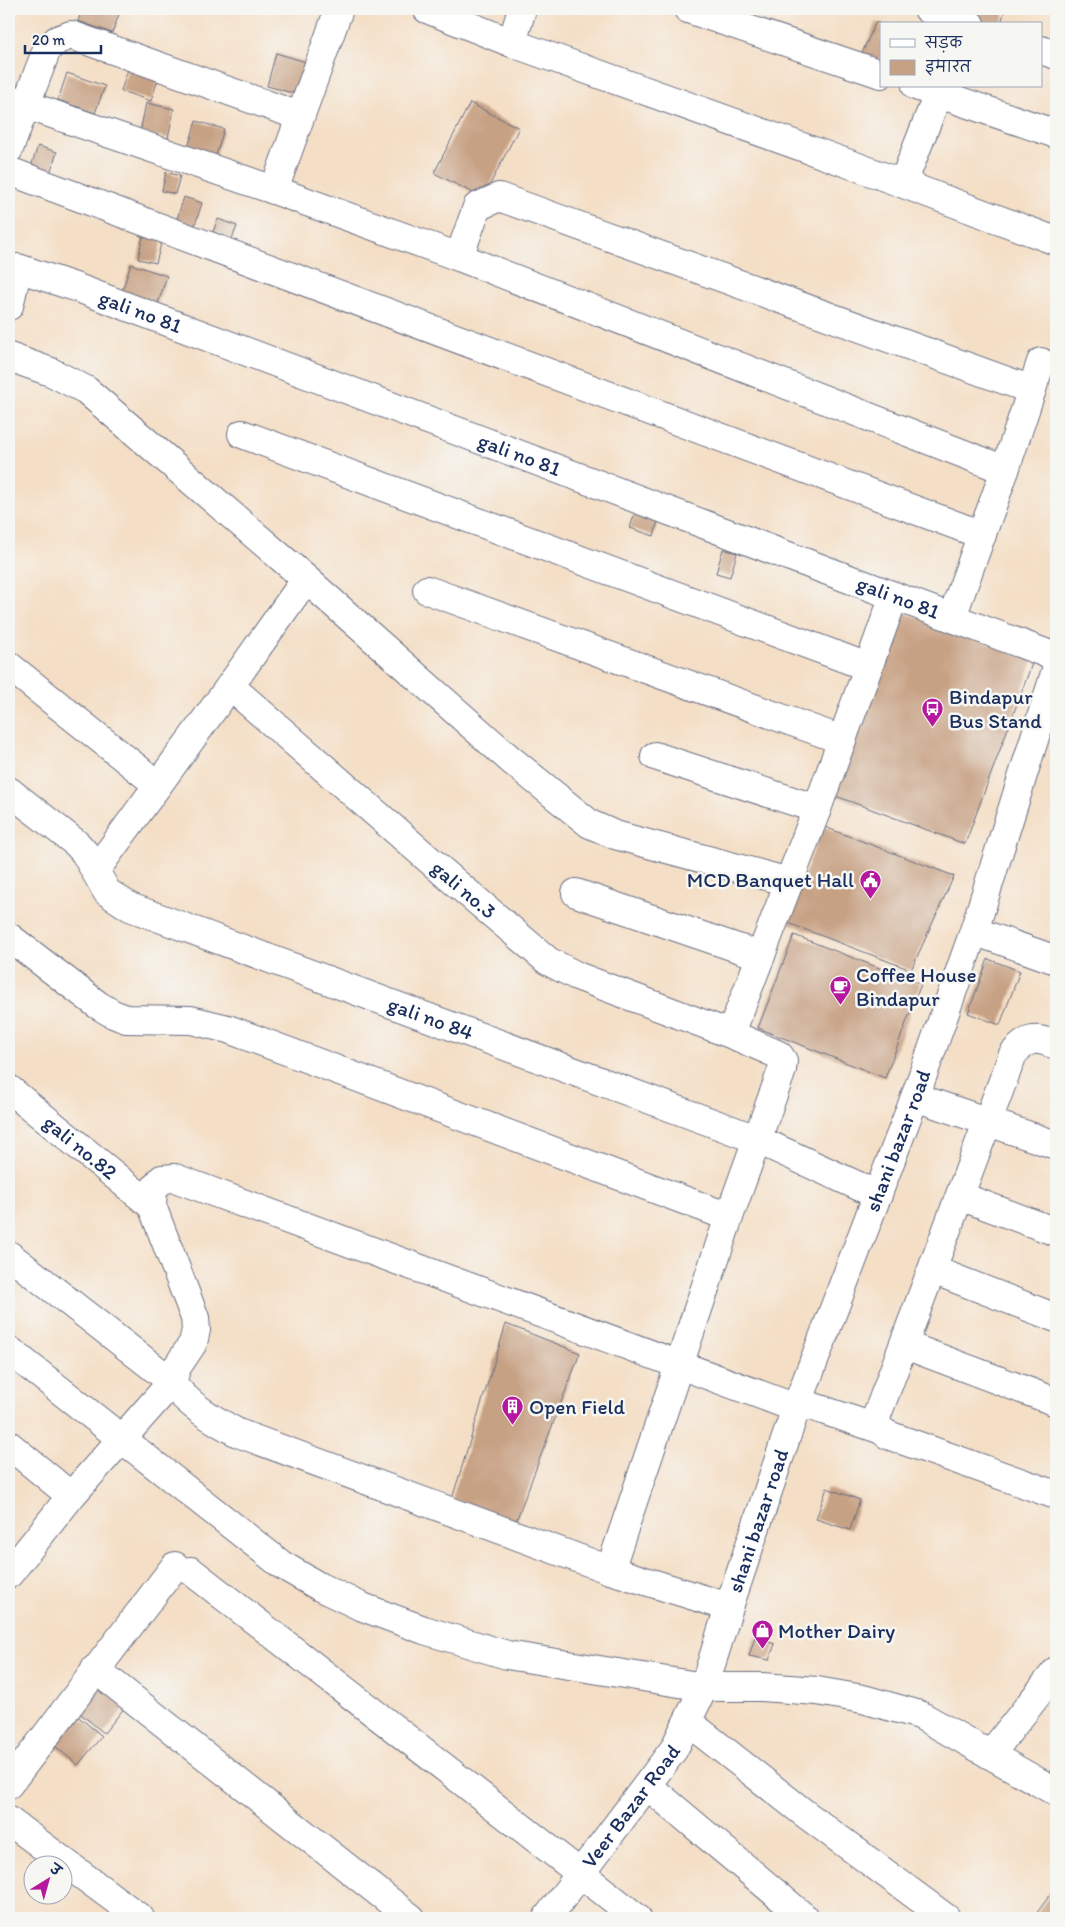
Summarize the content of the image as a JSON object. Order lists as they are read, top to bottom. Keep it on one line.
{"streets":{"street":["gali no 81","gali no.3","gali no 84","shani bazar road","gali no.82","Veer Bazar Road"]},"crossings":[["gali no.3","gali no 84"],["gali no 84","shani bazar road"],["shani bazar road","Veer Bazar Road"]],"places":{"bus stop":["Bindapur Bus Stand"],"public building":["MCD Banquet Hall"],"cafe":["Coffee House Bindapur"],"building":["Open Field"],"shop":["Mother Dairy"]},"legend":["सड़क","इमारत"],"scale_bar":"20 m","north":"top right"}
